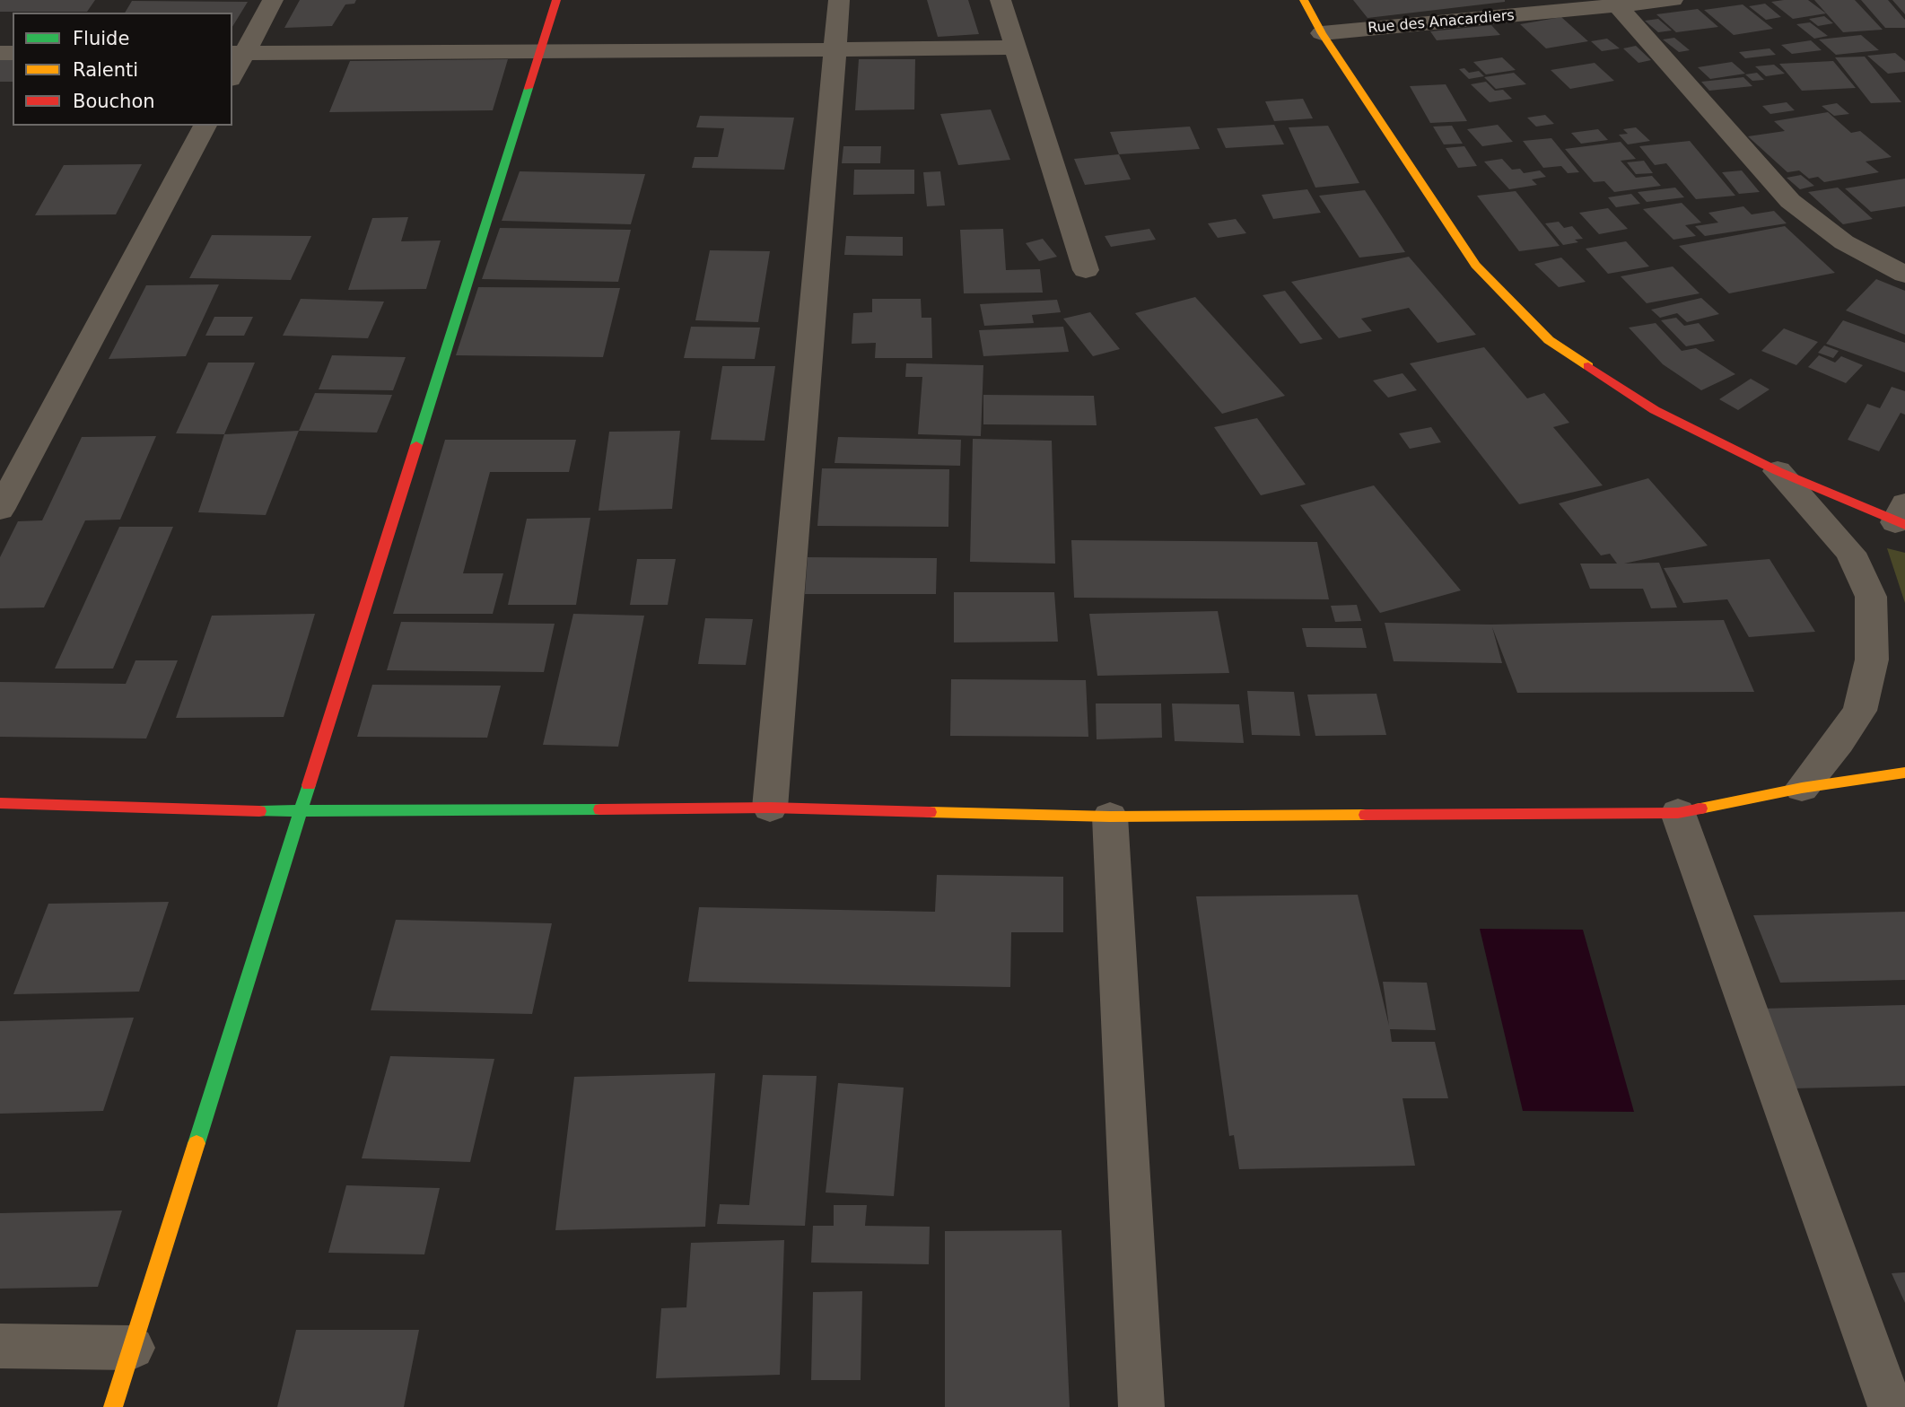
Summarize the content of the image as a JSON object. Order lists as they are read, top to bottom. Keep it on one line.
{"streets":{"street":["Rue des Anacardiers"]},"legend":["Fluide","Ralenti","Bouchon"]}
